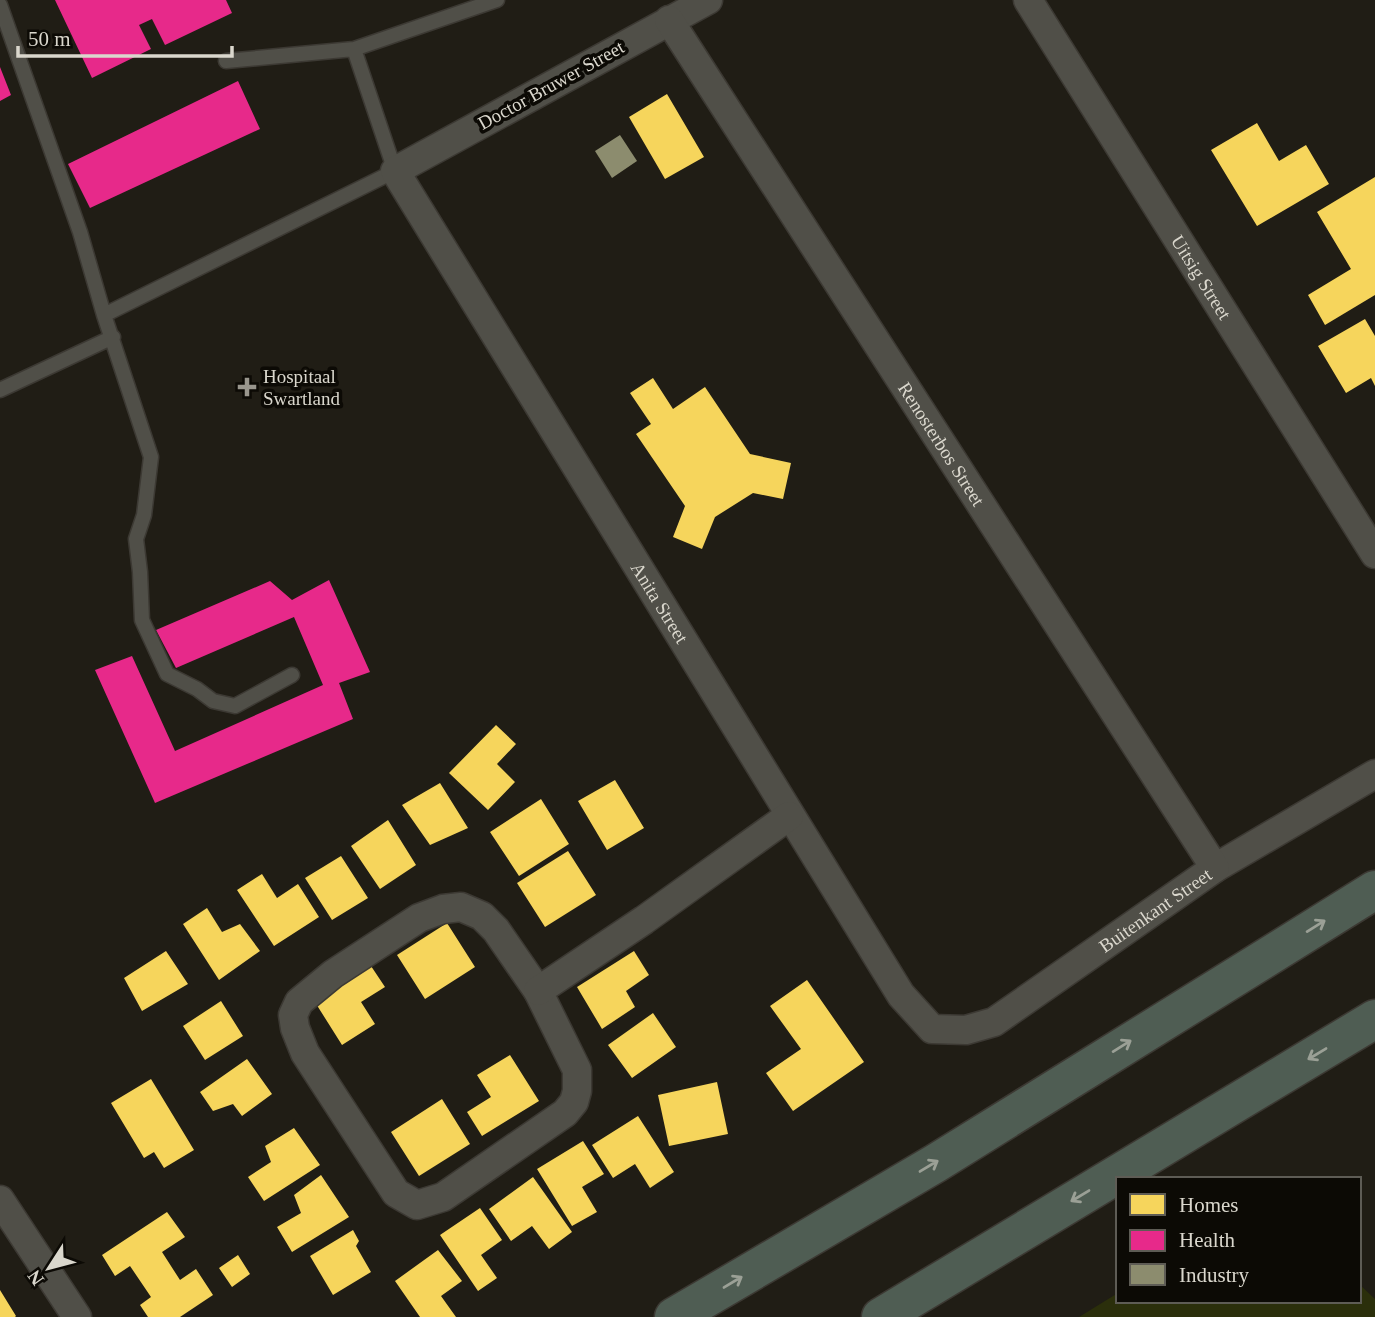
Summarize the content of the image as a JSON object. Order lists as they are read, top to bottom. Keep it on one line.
{"streets":{"street":["Doctor Bruwer Street","Uitsig Street","Renosterbos Street","Anita Street","Buitenkant Street"]},"crossings":[["Doctor Bruwer Street","Renosterbos Street"],["Doctor Bruwer Street","Anita Street"],["Renosterbos Street","Buitenkant Street"],["Anita Street","Buitenkant Street"]],"places":{"health":["Hospitaal Swartland"]},"legend":["Homes","Health","Industry"],"scale_bar":"50 m","north":"bottom left"}
